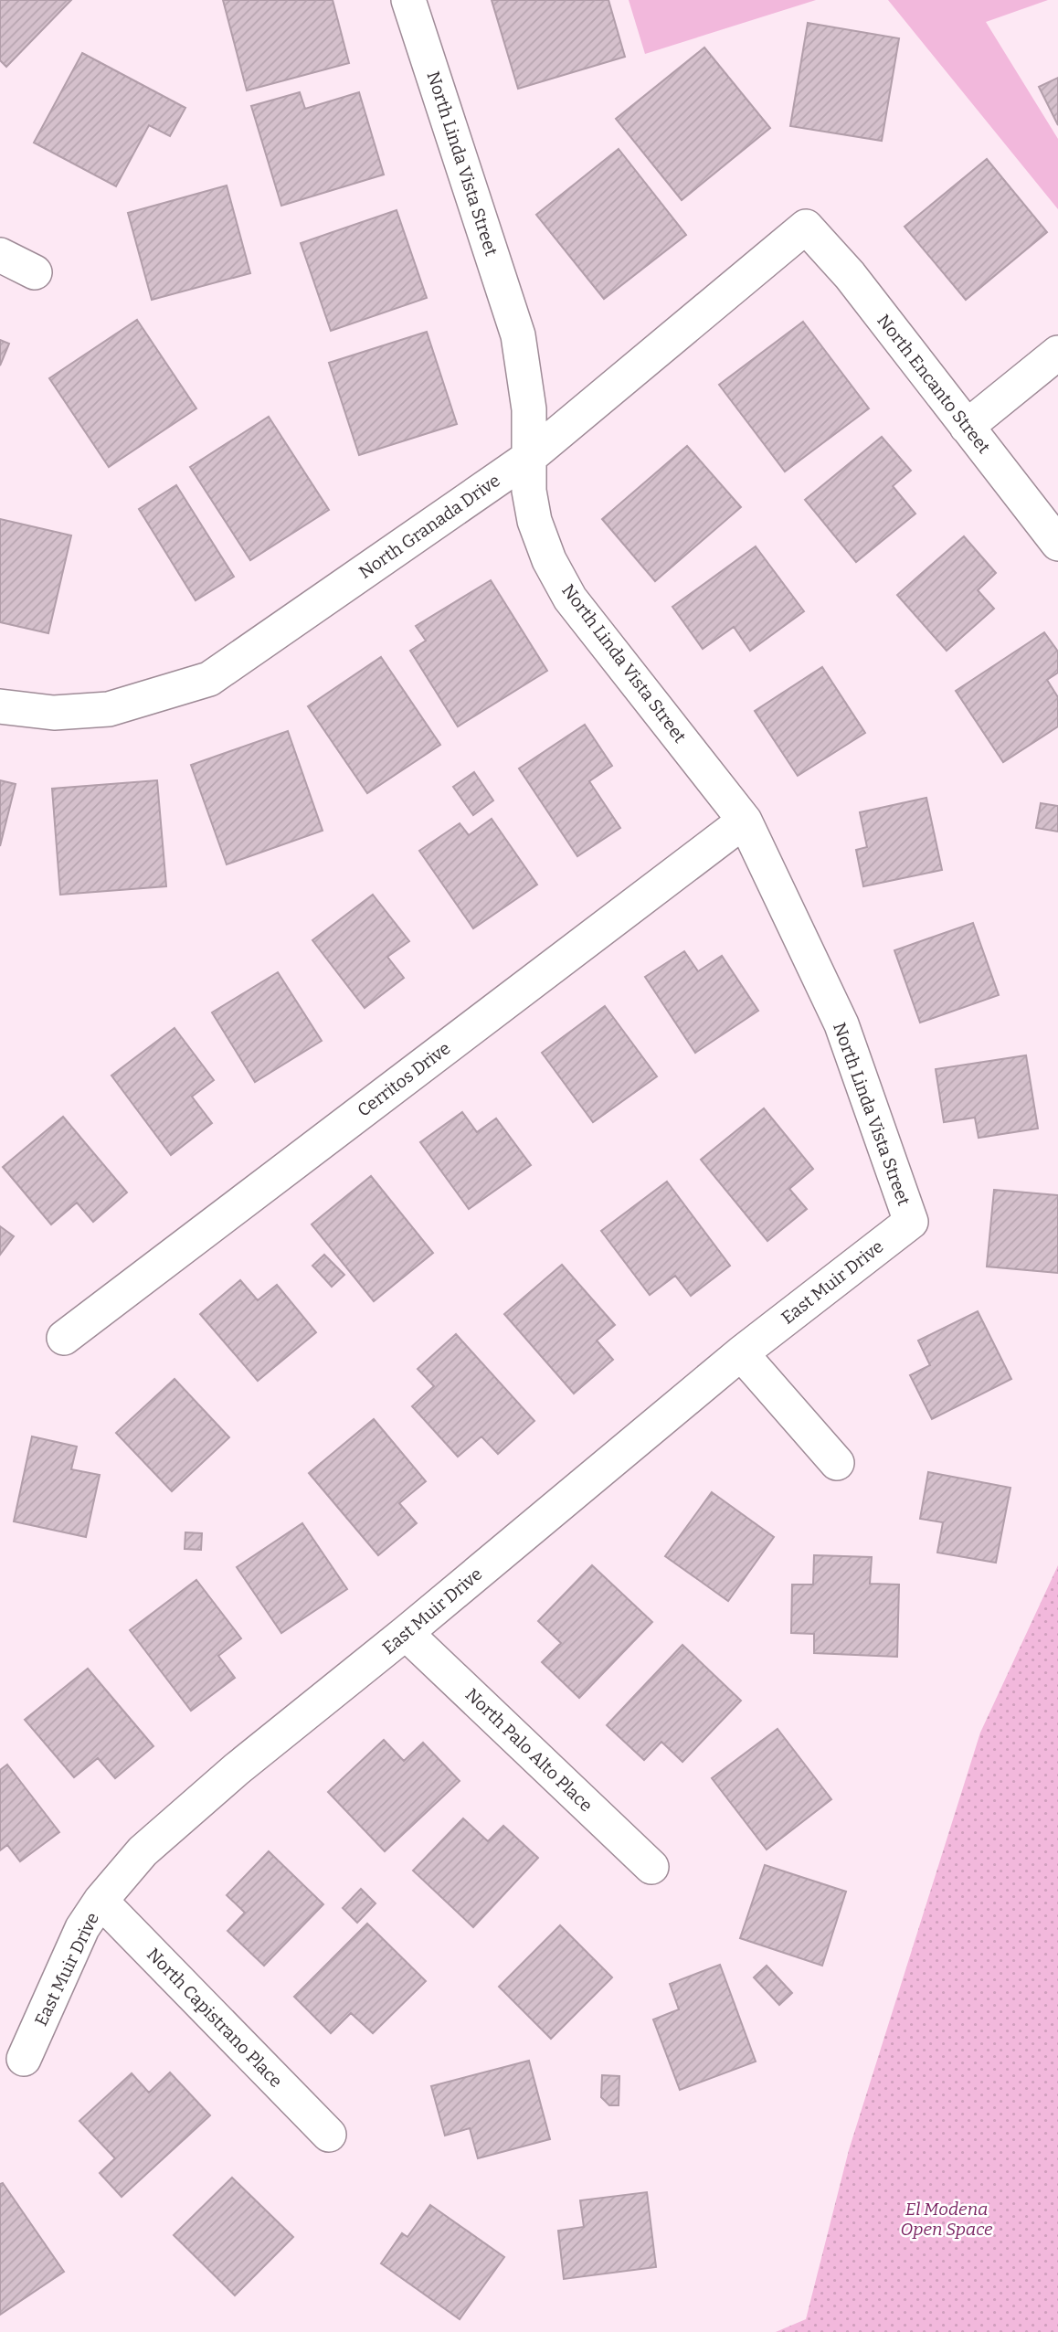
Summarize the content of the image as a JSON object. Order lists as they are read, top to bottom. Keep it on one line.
{"streets":{"street":["North Linda Vista Street","North Encanto Street","North Granada Drive","Cerritos Drive","East Muir Drive","North Palo Alto Place","North Capistrano Place"]},"crossings":[["North Linda Vista Street","North Granada Drive"],["North Linda Vista Street","Cerritos Drive"],["North Linda Vista Street","East Muir Drive"],["North Encanto Street","North Granada Drive"],["East Muir Drive","North Palo Alto Place"],["East Muir Drive","North Capistrano Place"]],"parks":["El Modena Open Space"]}
